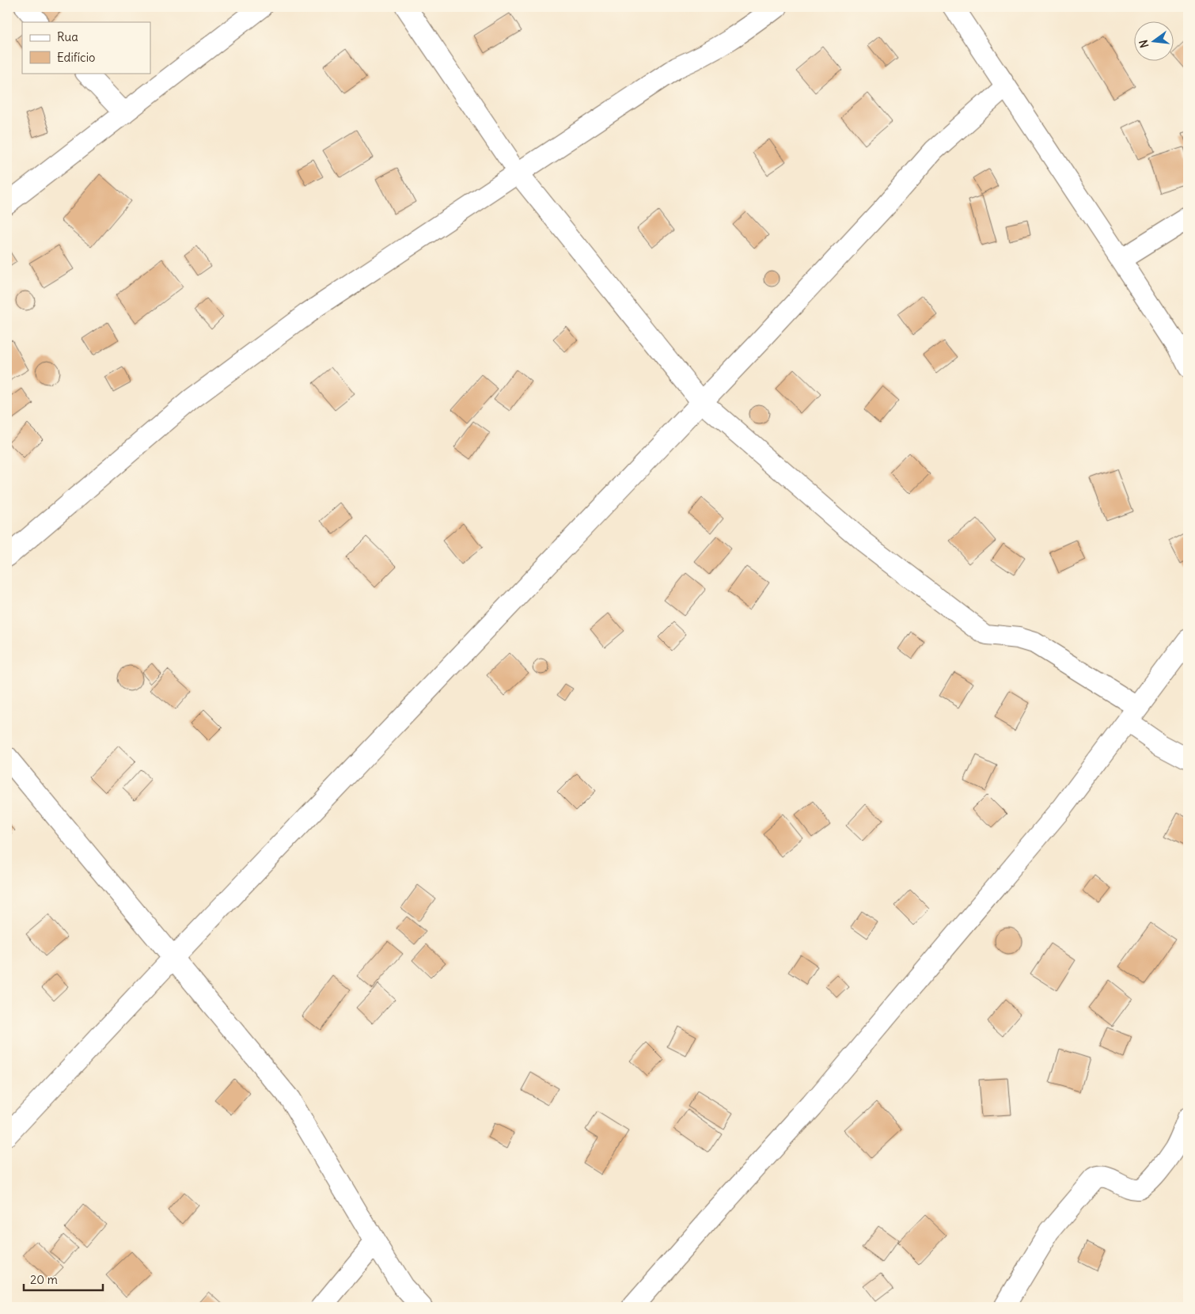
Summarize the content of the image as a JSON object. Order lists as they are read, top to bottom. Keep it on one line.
{"legend":["Rua","Edifício"],"scale_bar":"20 m","north":"left"}
